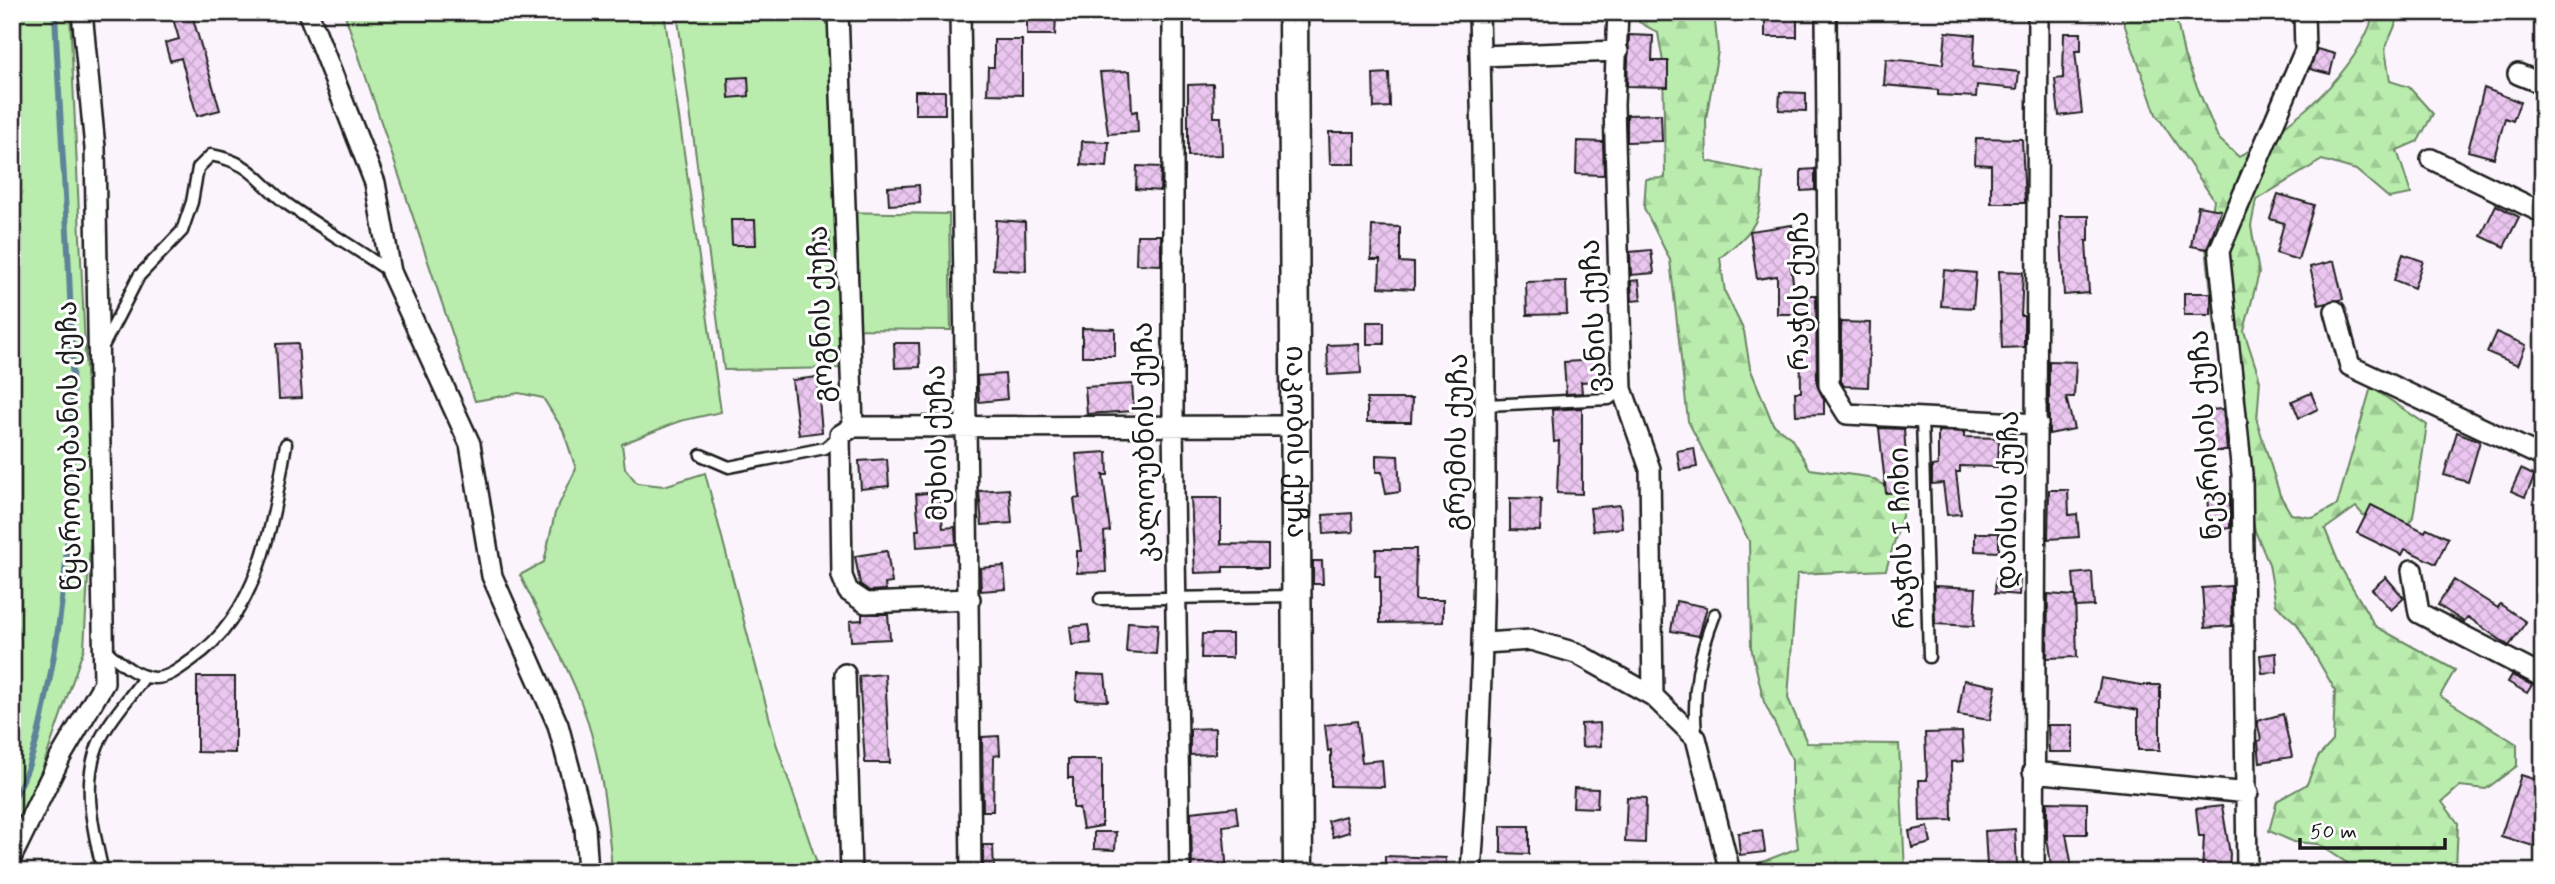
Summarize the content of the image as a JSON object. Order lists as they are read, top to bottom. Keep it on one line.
{"streets":{"street":["რაჭის ქუჩა","გოგნის ქუჩა","ვანის ქუჩა","ნეკრისის ქუჩა","კალოუბნის ქუჩა","იაკობის ქუჩა","გრემის ქუჩა","მუხის ქუჩა","წყაროთუბანის ქუჩა","დაისის ქუჩა"],"lane":["რაჭის I ჩიხი"]},"crossings":[["რაჭის ქუჩა","დაისის ქუჩა"],["რაჭის ქუჩა","რაჭის I ჩიხი"],["გოგნის ქუჩა","კალოუბნის ქუჩა"],["გოგნის ქუჩა","იაკობის ქუჩა"],["გოგნის ქუჩა","მუხის ქუჩა"]],"scale_bar":"50 m"}
